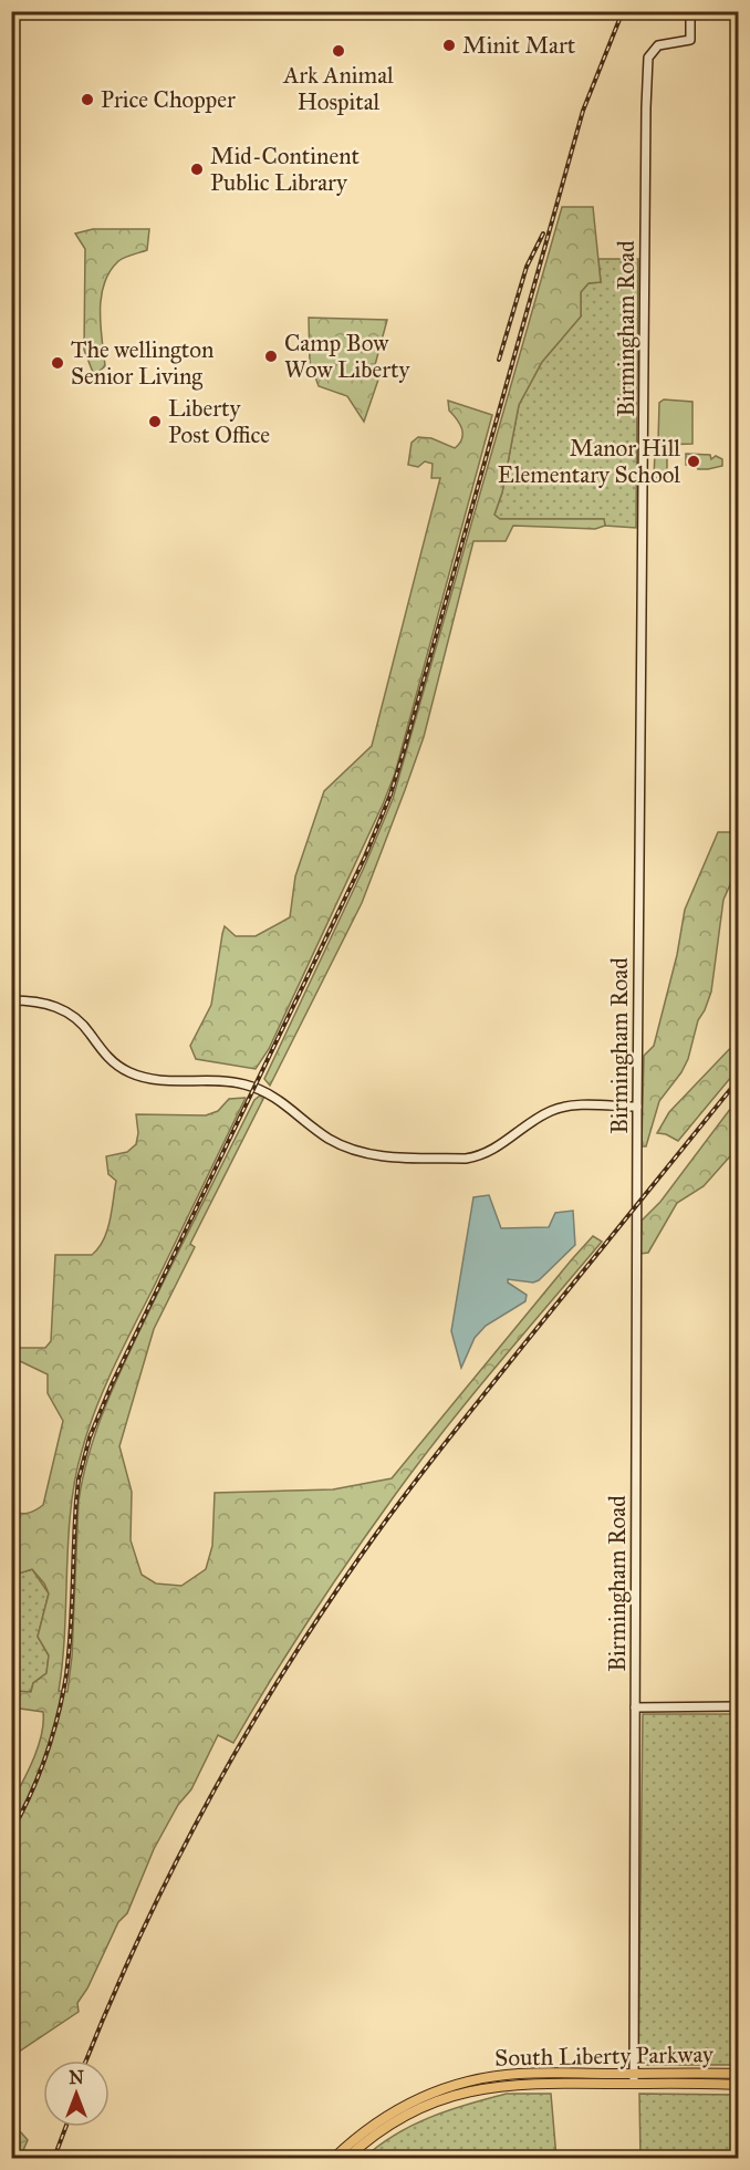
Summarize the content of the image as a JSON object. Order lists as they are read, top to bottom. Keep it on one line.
{"streets":{"main road":["South Liberty Parkway"],"street":["Birmingham Road"]},"crossings":[["Birmingham Road","South Liberty Parkway"]],"places":["Minit Mart","Ark Animal Hospital","Price Chopper","Mid-Continent Public Library","Camp Bow Wow Liberty","The wellington Senior Living","Liberty Post Office","Manor Hill Elementary School"],"north":"top"}
